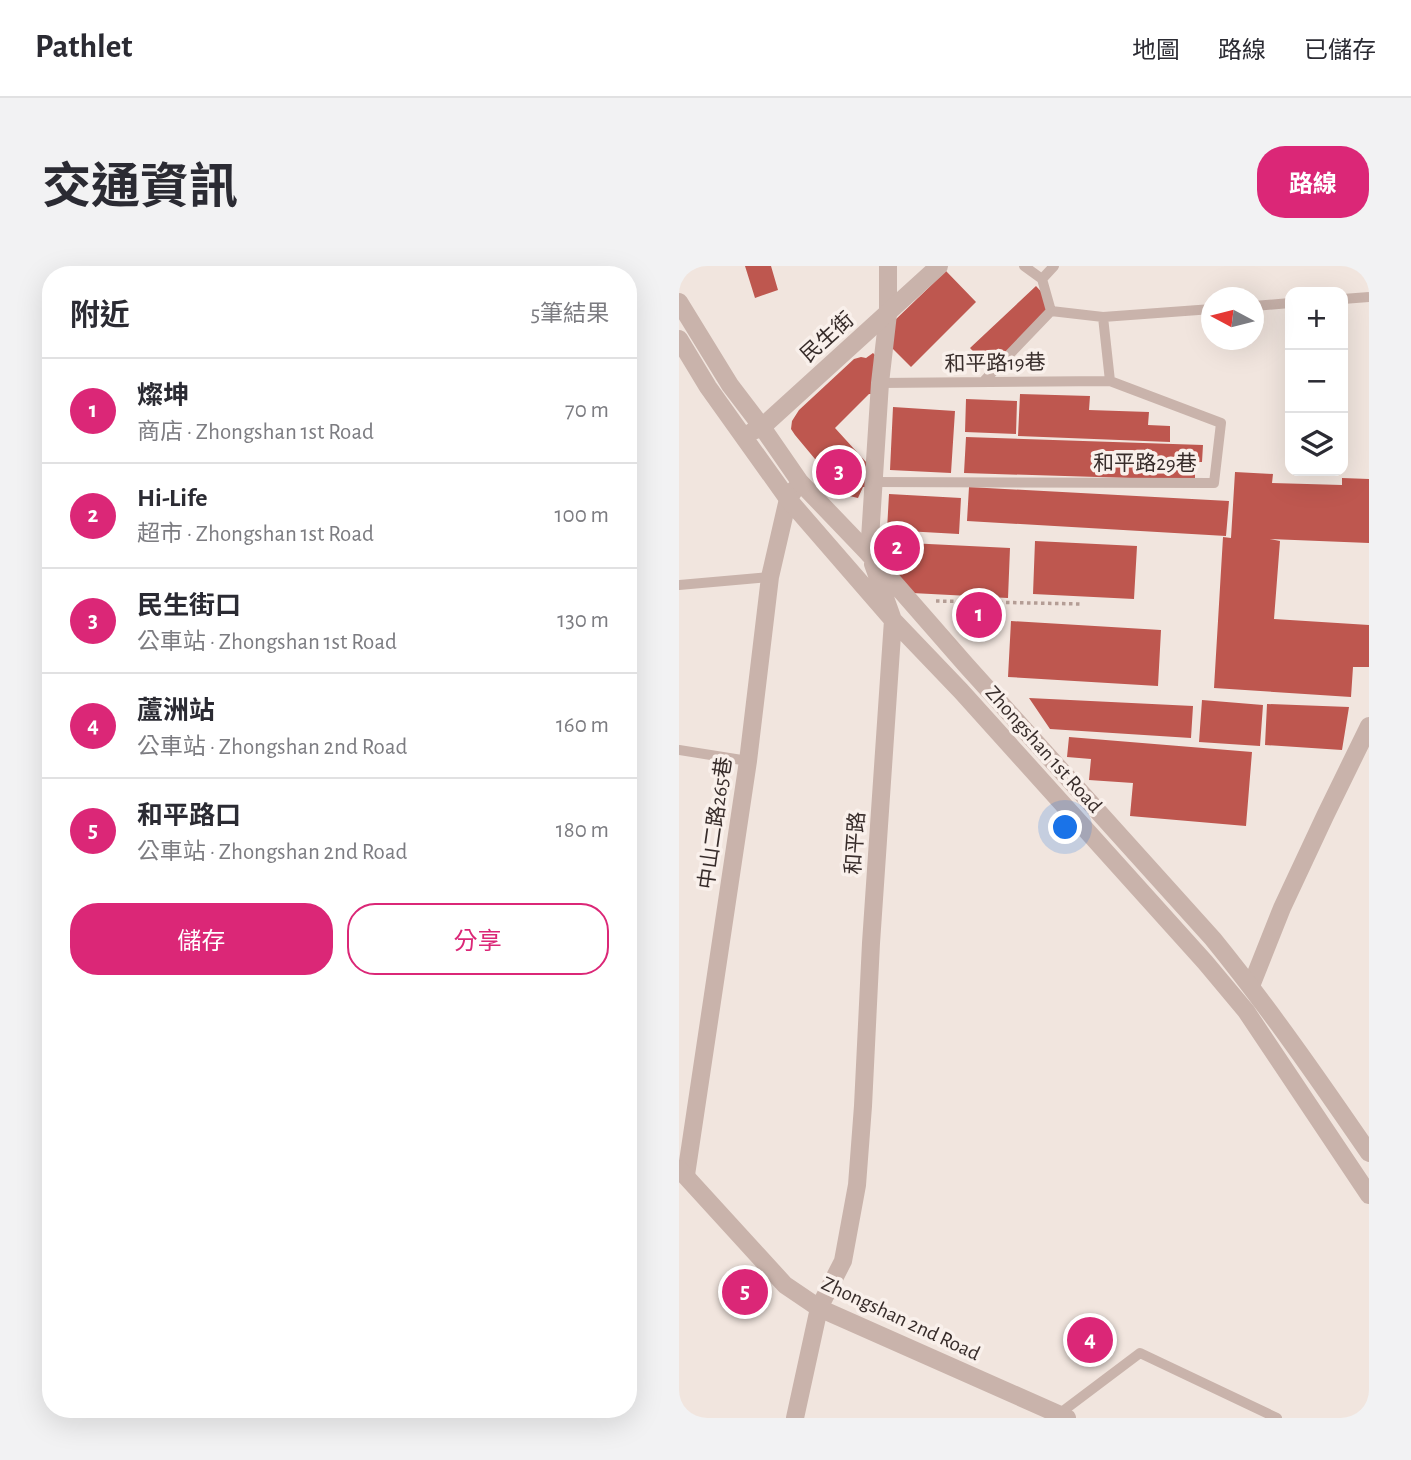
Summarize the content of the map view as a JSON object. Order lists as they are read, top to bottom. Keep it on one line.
{"streets":{"street":["民生街","Zhongshan 1st Road","中山二路265巷","和平路","Zhongshan 2nd Road"],"lane":["和平路19巷","和平路29巷"]},"crossings":[["民生街","Zhongshan 1st Road"],["民生街","和平路"],["和平路19巷","和平路29巷"],["和平路19巷","和平路"],["和平路29巷","和平路"],["Zhongshan 1st Road","中山二路265巷"],["Zhongshan 1st Road","和平路"],["中山二路265巷","Zhongshan 2nd Road"],["和平路","Zhongshan 2nd Road"]],"north":"left","page":{"header":"Pathlet","nav":["地圖","路線","已儲存"],"title":"交通資訊","buttons":["路線",["儲存","分享"]],"heading":["附近","5筆結果"],"map_buttons":["+","−"],"list":[{"mark":"1","name":"燦坤","note":"商店 · Zhongshan 1st Road","value":"70 m"},{"mark":"2","name":"Hi-Life","note":"超市 · Zhongshan 1st Road","value":"100 m"},{"mark":"3","name":"民生街口","note":"公車站 · Zhongshan 1st Road","value":"130 m"},{"mark":"4","name":"蘆洲站","note":"公車站 · Zhongshan 2nd Road","value":"160 m"},{"mark":"5","name":"和平路口","note":"公車站 · Zhongshan 2nd Road","value":"180 m"}],"pins":["3","2","1","5","4"]}}
